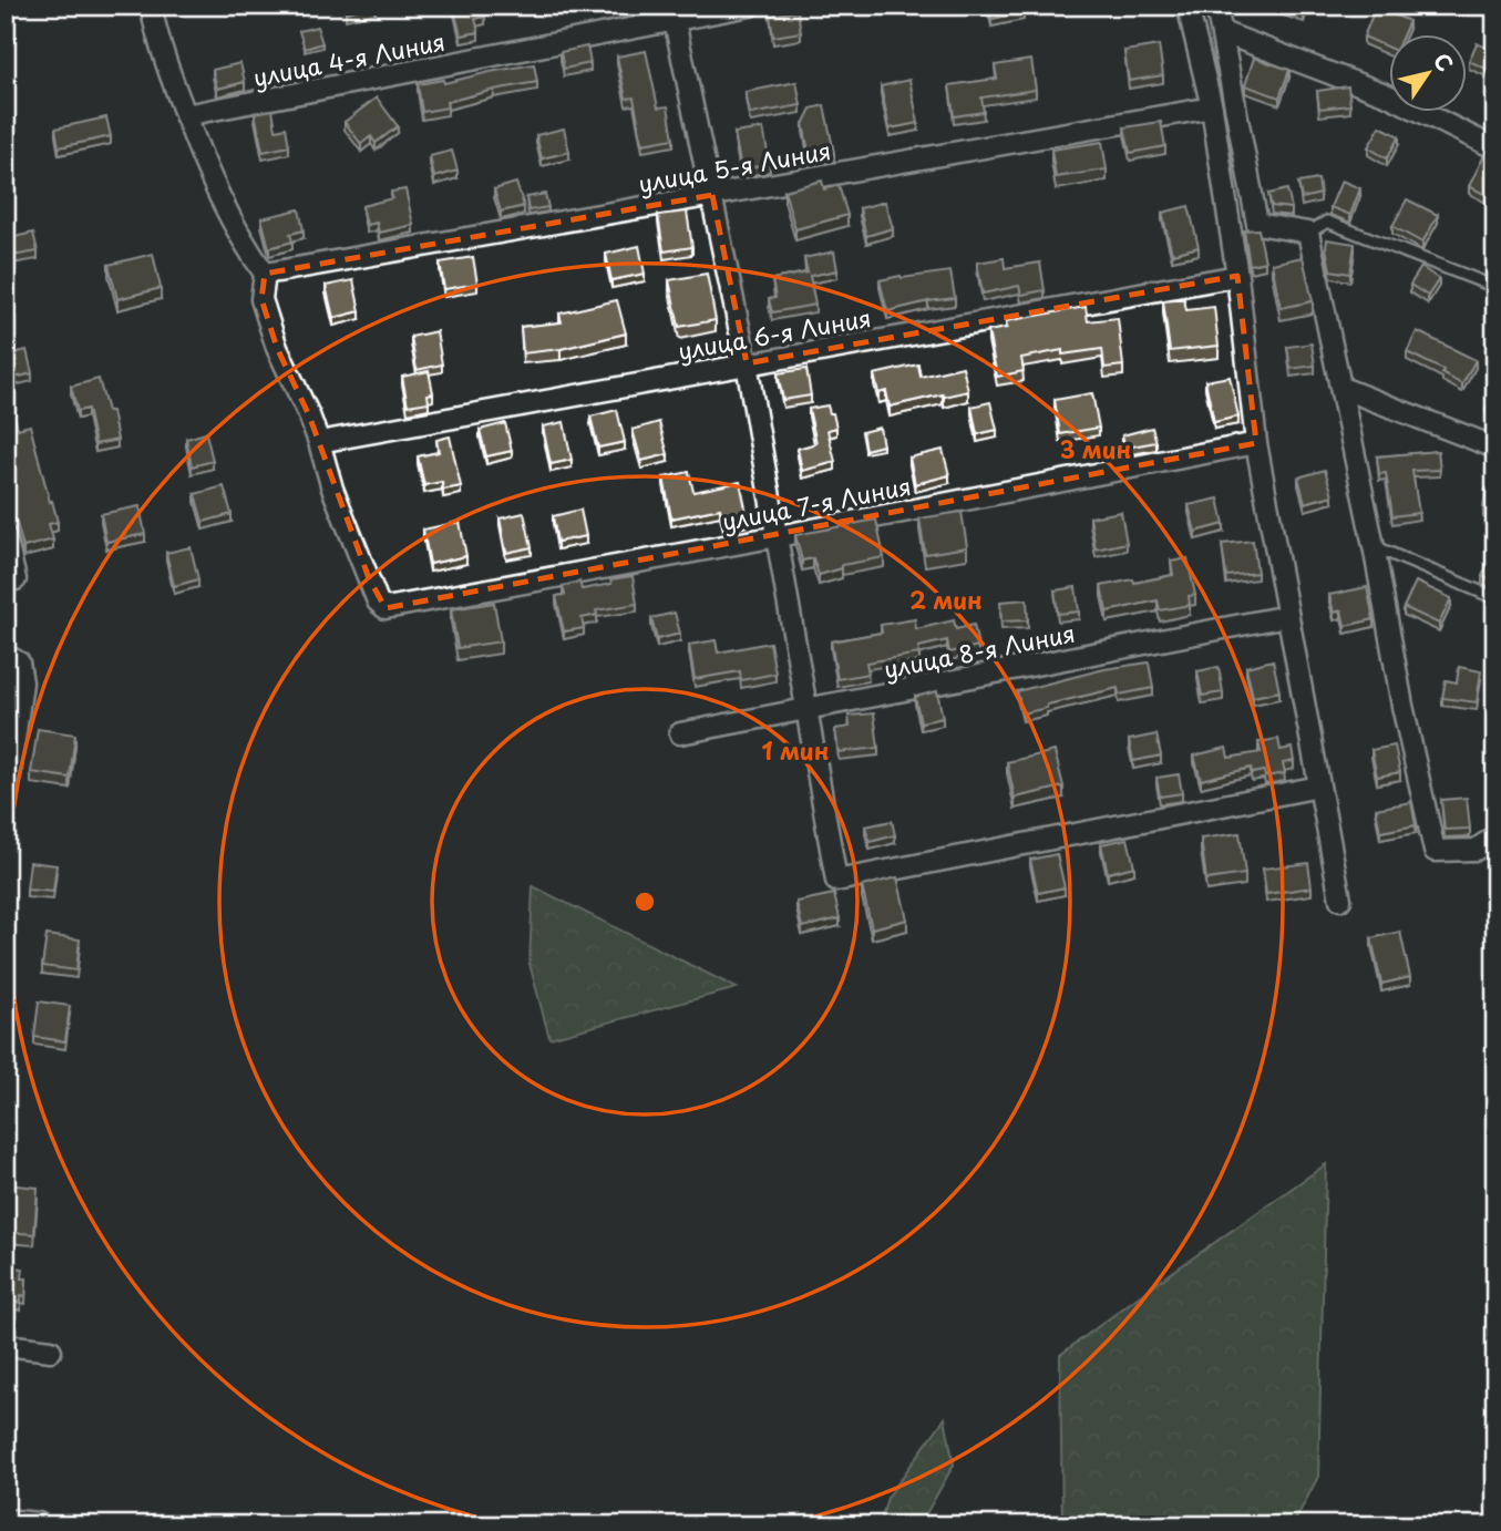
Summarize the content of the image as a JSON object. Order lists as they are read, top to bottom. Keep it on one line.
{"streets":{"street":["улица 4-я Линия","улица 5-я Линия","улица 6-я Линия","улица 7-я Линия","улица 8-я Линия"]},"crossings":[["улица 6-я Линия","улица 7-я Линия"]],"north":"top right","rings":["3 мин","2 мин","1 мин"]}
